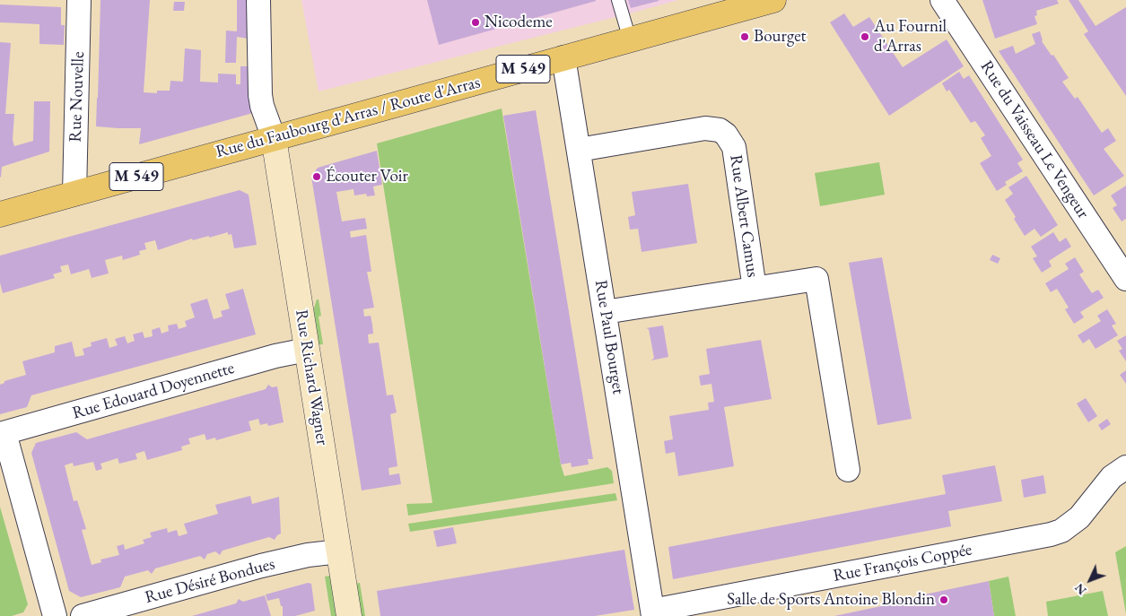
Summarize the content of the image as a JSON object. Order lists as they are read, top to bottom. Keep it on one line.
{"streets":{"main road":["M 549","Rue du Faubourg d'Arras / Route d'Arras"],"street":["Rue Nouvelle","Rue du Vaisseau Le Vengeur","Rue Albert Camus","Rue Paul Bourget","Rue Richard Wagner","Rue Edouard Doyennette","Rue François Coppée","Rue Désiré Bondues"]},"crossings":[["Rue Nouvelle","Rue du Faubourg d'Arras / Route d'Arras"],["Rue du Faubourg d'Arras / Route d'Arras","Rue Paul Bourget"],["Rue du Faubourg d'Arras / Route d'Arras","Rue Richard Wagner"],["Rue Albert Camus","Rue Paul Bourget"],["Rue Paul Bourget","Rue François Coppée"],["Rue Richard Wagner","Rue Edouard Doyennette"],["Rue Richard Wagner","Rue Désiré Bondues"]],"places":["Nicodeme","Bourget","Au Fournil d'Arras","Écouter Voir","Salle de Sports Antoine Blondin"],"north":"bottom left"}
